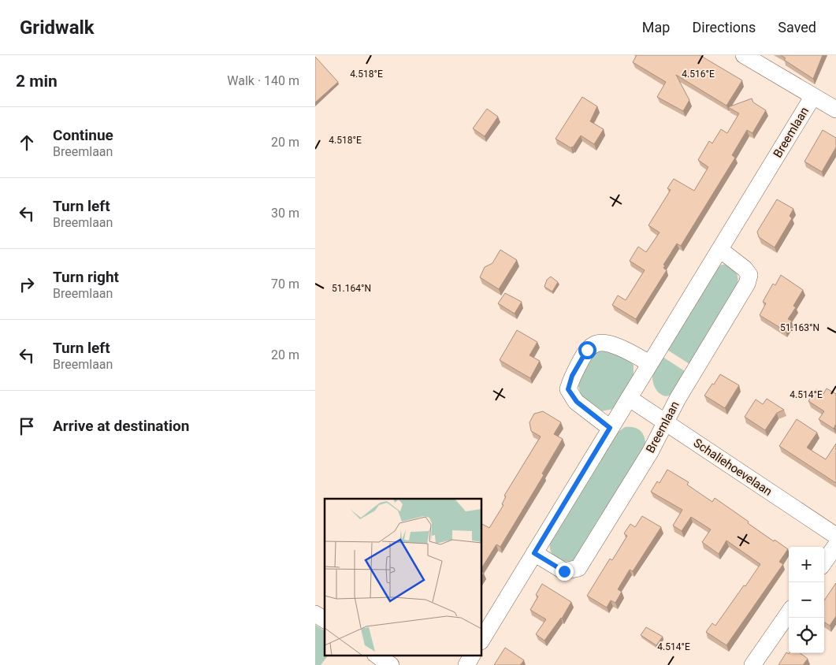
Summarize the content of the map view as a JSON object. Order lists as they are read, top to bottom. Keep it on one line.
{"streets":{"street":["Breemlaan","Schaliehoevelaan"]},"crossings":[["Breemlaan","Schaliehoevelaan"]],"page":{"header":"Gridwalk","nav":["Map","Directions","Saved"],"heading":["2 min","Walk · 140 m"],"list":[["Continue","Breemlaan","20 m"],["Turn left","Breemlaan","30 m"],["Turn right","Breemlaan","70 m"],["Turn left","Breemlaan","20 m"],"Arrive at destination"],"map_buttons":["+","−"]},"coordinates":["4.518°E","4.516°E","51.164°N","51.163°N","4.514°E"]}
